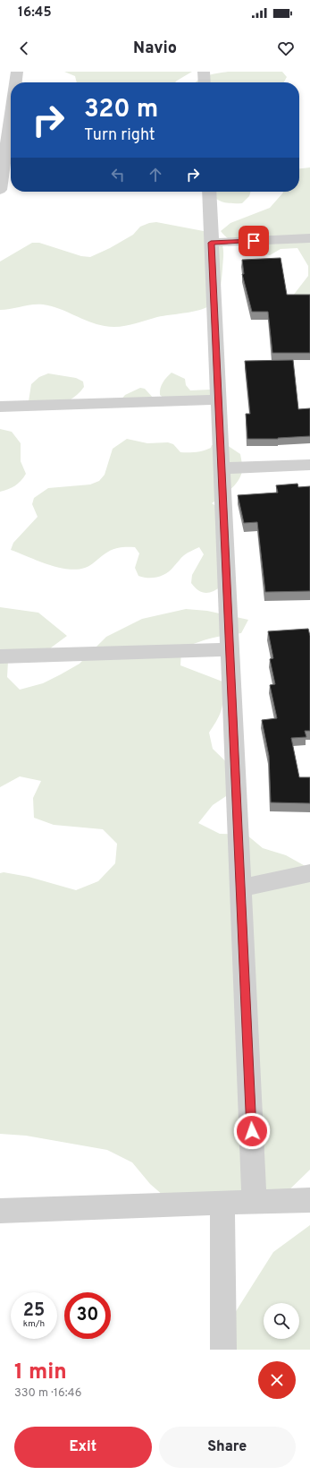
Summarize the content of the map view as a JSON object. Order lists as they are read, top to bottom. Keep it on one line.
{"page":{"status":"16:45","header":"Navio","turn":["320 m","Turn right"],"speed":"25 km/h","limit":"30","heading":["1 min","330 m · 16:46"],"buttons":["Exit","Share"]}}
